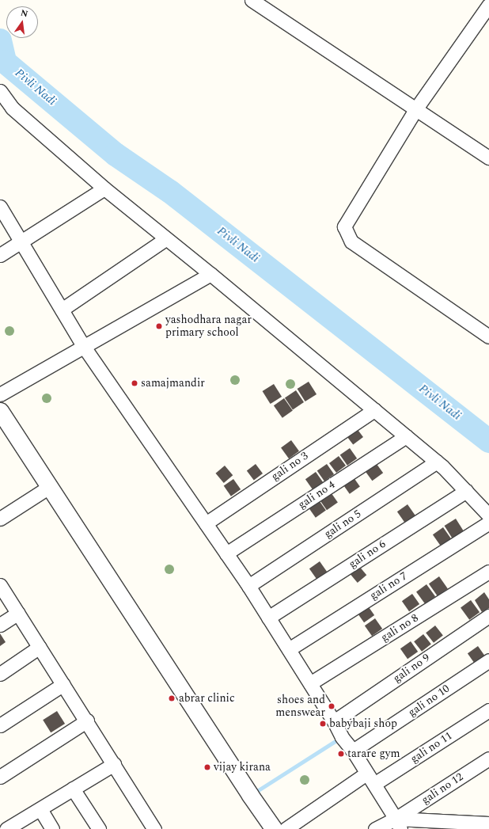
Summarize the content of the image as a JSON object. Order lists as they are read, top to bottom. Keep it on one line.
{"streets":{"street":["gali no 3","gali no 4","gali no 5","gali no 6","gali no 7","gali no 8","gali no 9","gali no 10","gali no 11","gali no 12"]},"water":["Pivli Nadi"],"places":["yashodhara nagar primary school","samajmandir","abrar clinic","shoes and menswear","babybaji shop","tarare gym","vijay kirana"],"north":"top"}
